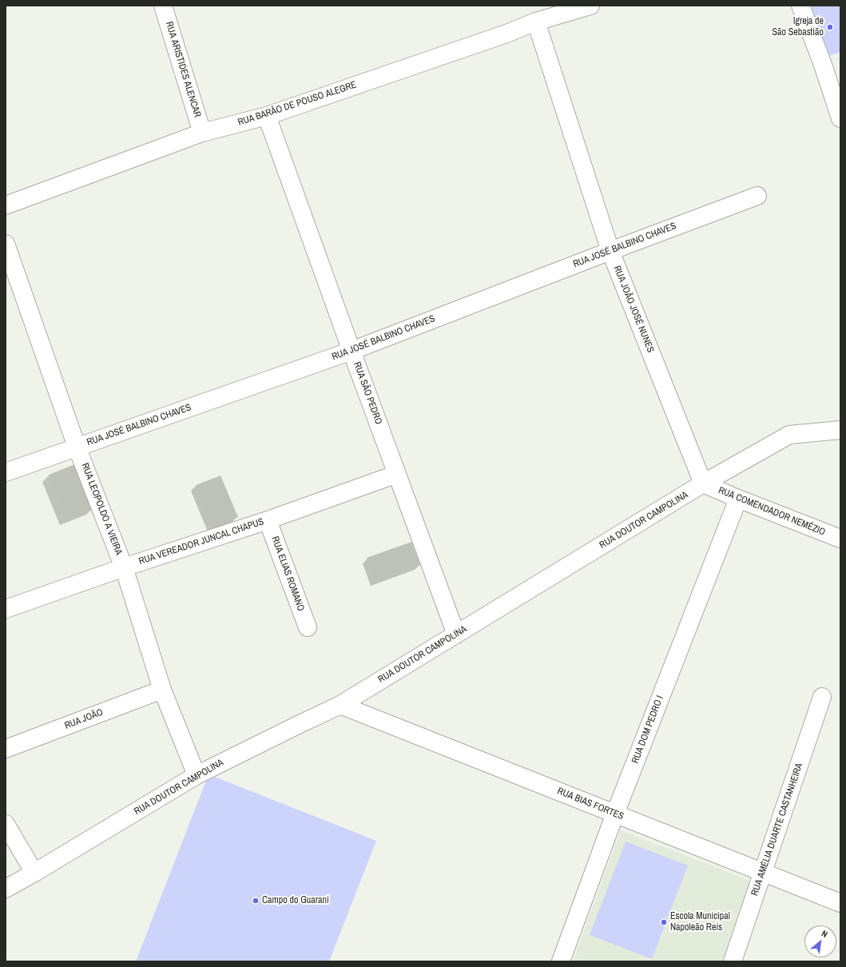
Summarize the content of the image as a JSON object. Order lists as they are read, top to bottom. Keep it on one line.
{"streets":{"street":["RUA ARISTIDES ALENCAR","RUA BARÃO DE POUSO ALEGRE","RUA JOSÉ BALBINO CHAVES","RUA JOÃO JOSÉ NUNES","RUA SÃO PEDRO","RUA LEOPOLDO A VIEIRA","RUA COMENDADOR NEMÉZIO","RUA DOUTOR CAMPOLINA","RUA VEREADOR JUNCAL CHAPUS","RUA ELIAS ROMANO","RUA JOÃO","RUA DOM PEDRO I","RUA BIAS FORTES","RUA AMÉLIA DUARTE CASTANHEIRA"]},"crossings":[["RUA ARISTIDES ALENCAR","RUA BARÃO DE POUSO ALEGRE"],["RUA BARÃO DE POUSO ALEGRE","RUA JOÃO JOSÉ NUNES"],["RUA BARÃO DE POUSO ALEGRE","RUA SÃO PEDRO"],["RUA JOSÉ BALBINO CHAVES","RUA JOÃO JOSÉ NUNES"],["RUA JOSÉ BALBINO CHAVES","RUA SÃO PEDRO"],["RUA JOSÉ BALBINO CHAVES","RUA LEOPOLDO A VIEIRA"],["RUA JOÃO JOSÉ NUNES","RUA COMENDADOR NEMÉZIO"],["RUA JOÃO JOSÉ NUNES","RUA DOUTOR CAMPOLINA"],["RUA SÃO PEDRO","RUA DOUTOR CAMPOLINA"],["RUA SÃO PEDRO","RUA VEREADOR JUNCAL CHAPUS"],["RUA LEOPOLDO A VIEIRA","RUA DOUTOR CAMPOLINA"],["RUA LEOPOLDO A VIEIRA","RUA VEREADOR JUNCAL CHAPUS"],["RUA LEOPOLDO A VIEIRA","RUA JOÃO"],["RUA COMENDADOR NEMÉZIO","RUA DOUTOR CAMPOLINA"],["RUA COMENDADOR NEMÉZIO","RUA DOM PEDRO I"],["RUA DOUTOR CAMPOLINA","RUA BIAS FORTES"],["RUA VEREADOR JUNCAL CHAPUS","RUA ELIAS ROMANO"],["RUA DOM PEDRO I","RUA BIAS FORTES"],["RUA BIAS FORTES","RUA AMÉLIA DUARTE CASTANHEIRA"]],"places":["Igreja de São Sebastião","Campo do Guarani","Escola Municipal Napoleão Reis"],"north":"top right"}
